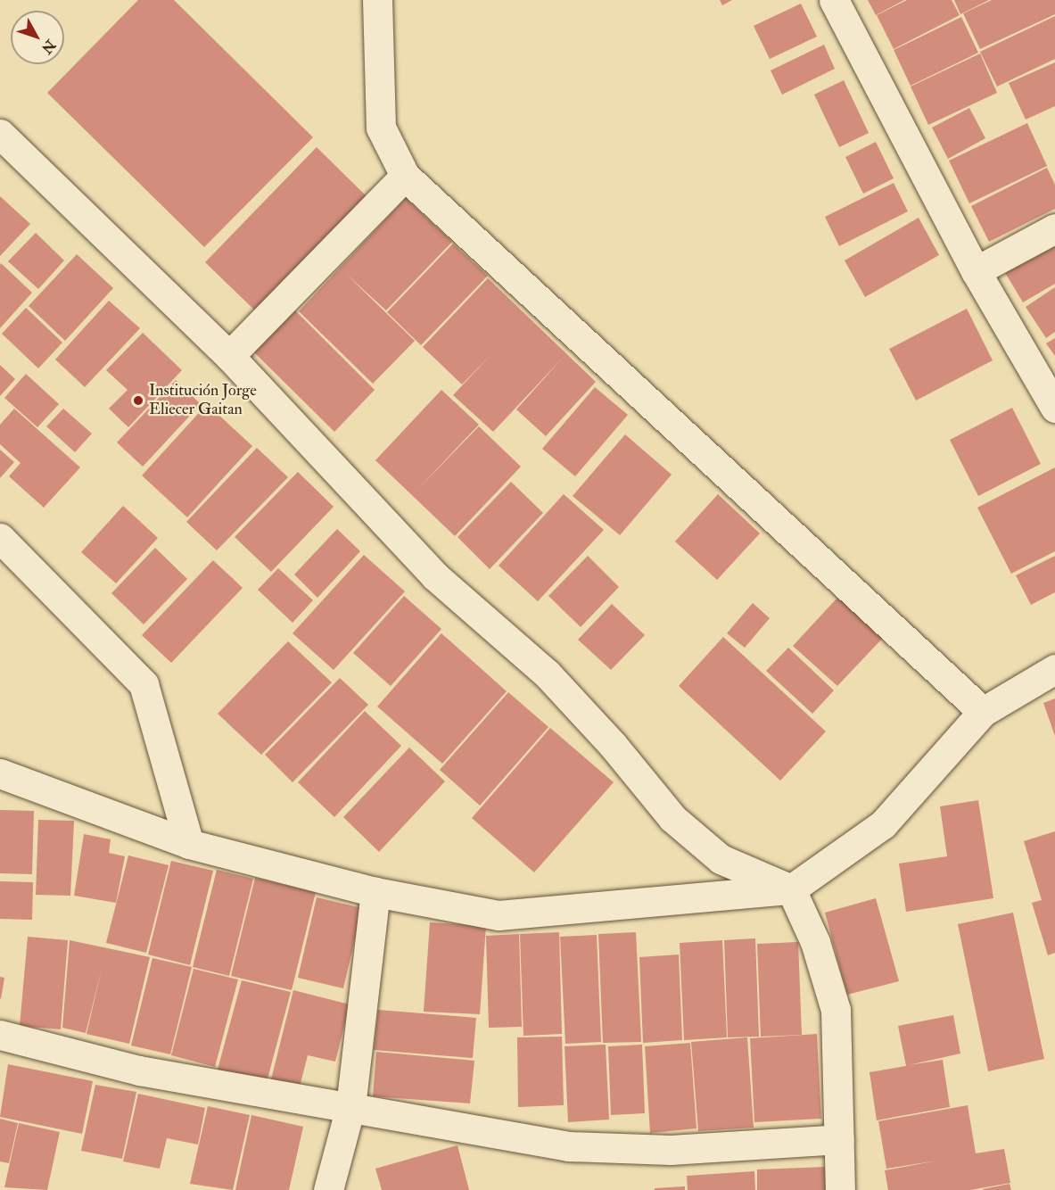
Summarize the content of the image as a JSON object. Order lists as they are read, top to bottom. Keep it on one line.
{"places":["Institución Jorge Eliecer Gaitan"],"north":"bottom right"}
